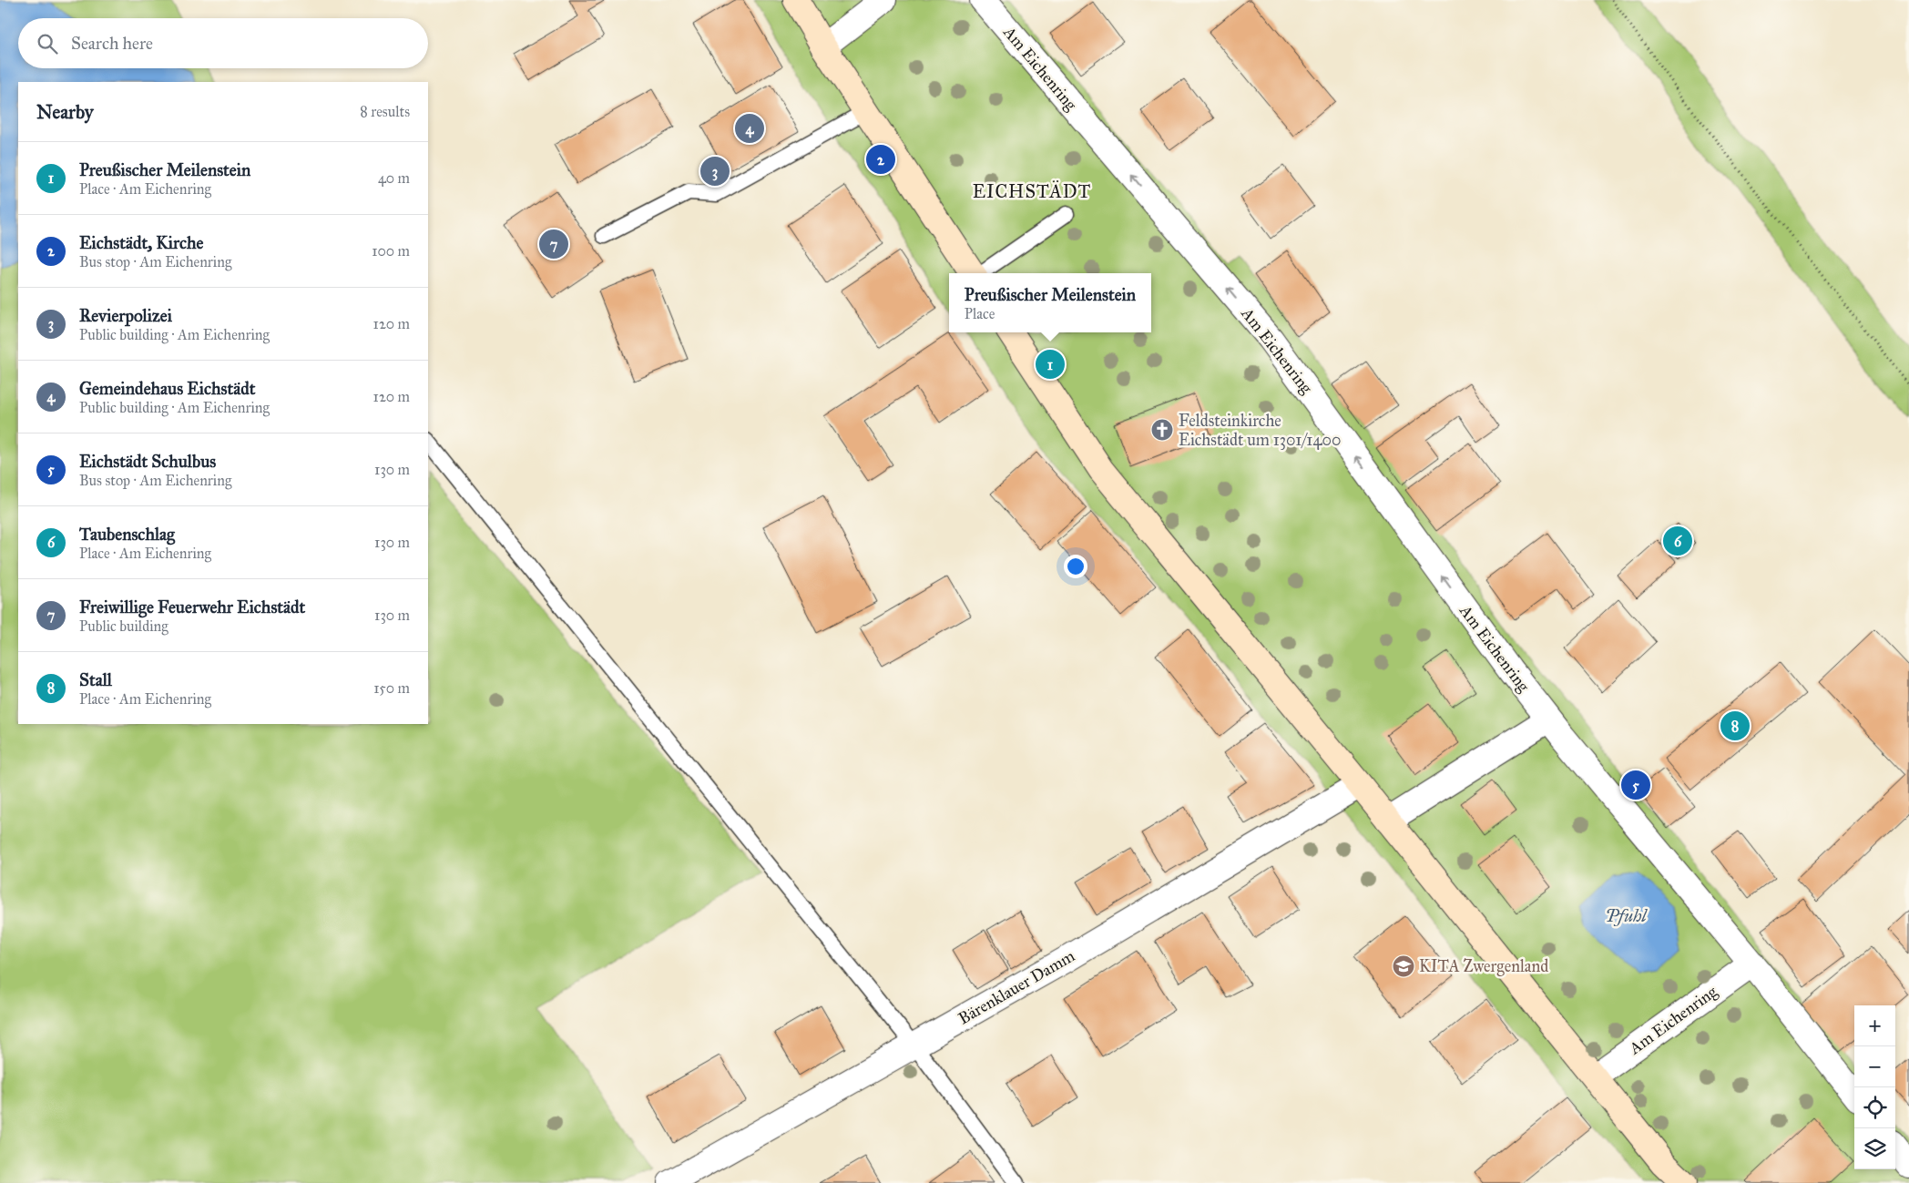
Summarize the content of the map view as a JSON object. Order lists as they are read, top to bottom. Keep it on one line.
{"streets":{"street":["Am Eichenring","Bärenklauer Damm"]},"one_way":["Am Eichenring"],"districts":["EICHSTÄDT"],"water":["Pfuhl"],"places":{"church":["Feldsteinkirche Eichstädt um 1301/1400"],"school or university":["KITA Zwergenland"]},"page":{"search":"Search here","heading":["Nearby","8 results"],"pins":["4","2","3","7","1","6","8","5"],"list":[{"mark":"1","name":"Preußischer Meilenstein","note":"Place · Am Eichenring","value":"40 m"},{"mark":"2","name":"Eichstädt, Kirche","note":"Bus stop · Am Eichenring","value":"100 m"},{"mark":"3","name":"Revierpolizei","note":"Public building · Am Eichenring","value":"120 m"},{"mark":"4","name":"Gemeindehaus Eichstädt","note":"Public building · Am Eichenring","value":"120 m"},{"mark":"5","name":"Eichstädt Schulbus","note":"Bus stop · Am Eichenring","value":"130 m"},{"mark":"6","name":"Taubenschlag","note":"Place · Am Eichenring","value":"130 m"},{"mark":"7","name":"Freiwillige Feuerwehr Eichstädt","note":"Public building","value":"130 m"},{"mark":"8","name":"Stall","note":"Place · Am Eichenring","value":"150 m"}],"popup":["Preußischer Meilenstein","Place"],"map_buttons":["+","−"]}}
